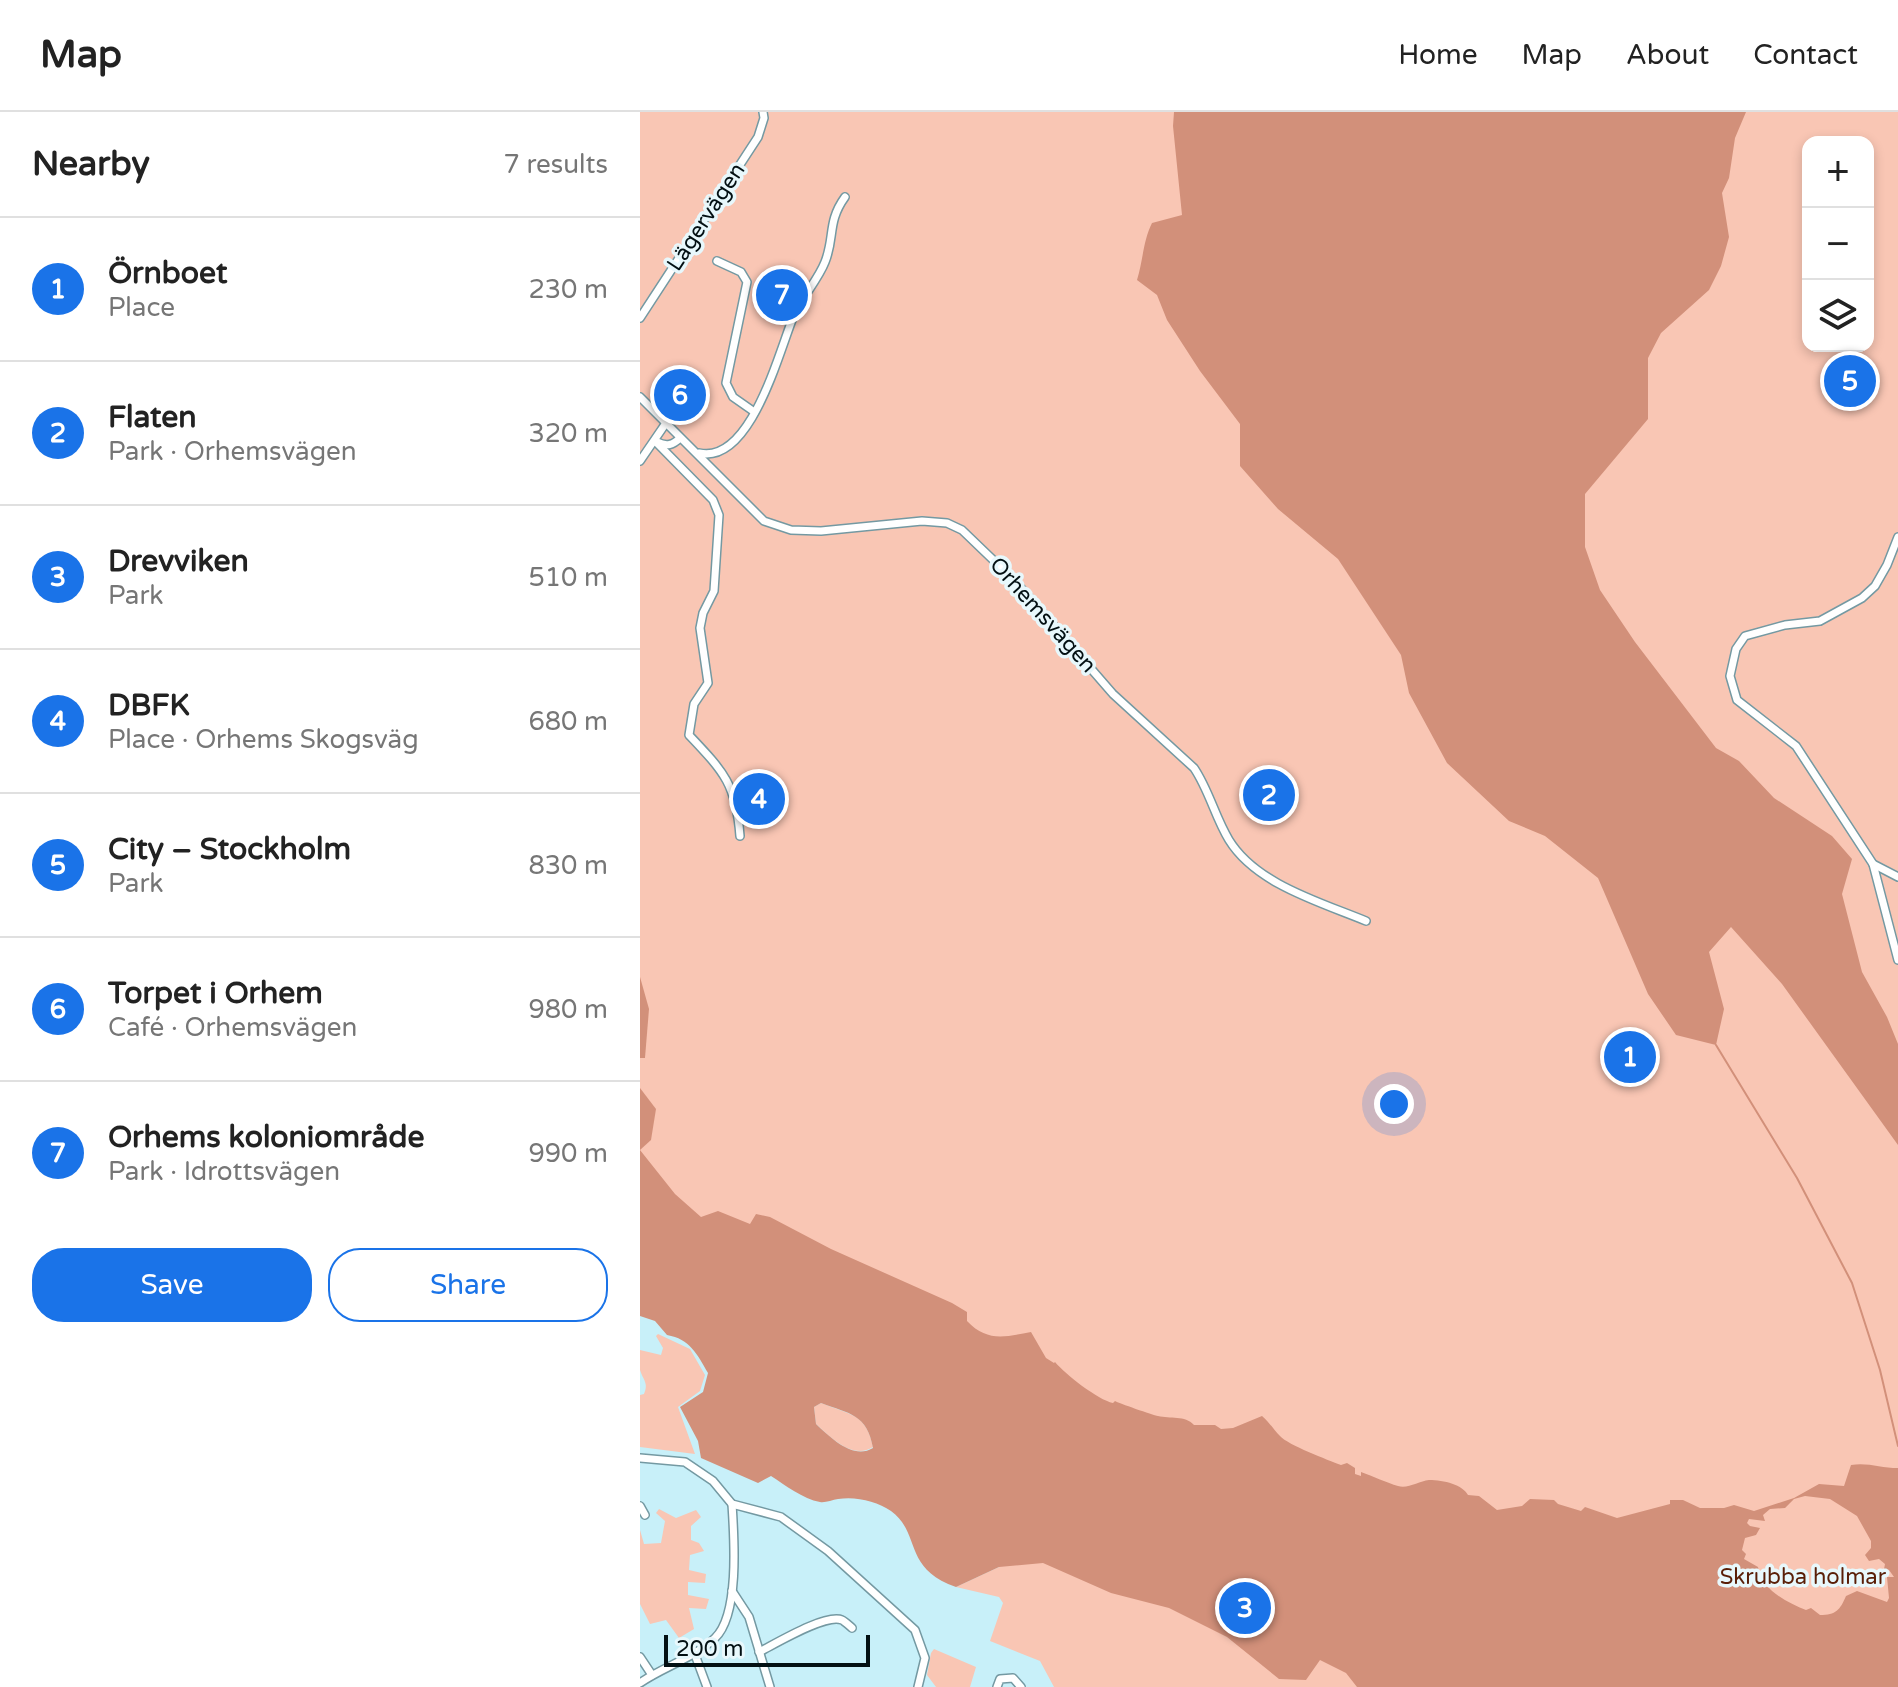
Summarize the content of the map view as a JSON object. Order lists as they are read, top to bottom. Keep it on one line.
{"streets":{"street":["Lägervägen","Orhemsvägen"]},"parks":["Skrubba holmar"],"scale_bar":"200 m","page":{"header":"Map","nav":["Home","Map","About","Contact"],"heading":["Nearby","7 results"],"map_buttons":["+","−"],"list":[{"mark":"1","name":"Örnboet","note":"Place","value":"230 m"},{"mark":"2","name":"Flaten","note":"Park · Orhemsvägen","value":"320 m"},{"mark":"3","name":"Drevviken","note":"Park","value":"510 m"},{"mark":"4","name":"DBFK","note":"Place · Orhems Skogsväg","value":"680 m"},{"mark":"5","name":"City – Stockholm","note":"Park","value":"830 m"},{"mark":"6","name":"Torpet i Orhem","note":"Café · Orhemsvägen","value":"980 m"},{"mark":"7","name":"Orhems koloniområde","note":"Park · Idrottsvägen","value":"990 m"}],"pins":["7","5","6","2","4","1","3"],"buttons":["Save","Share"],"scale":"200 m"}}
